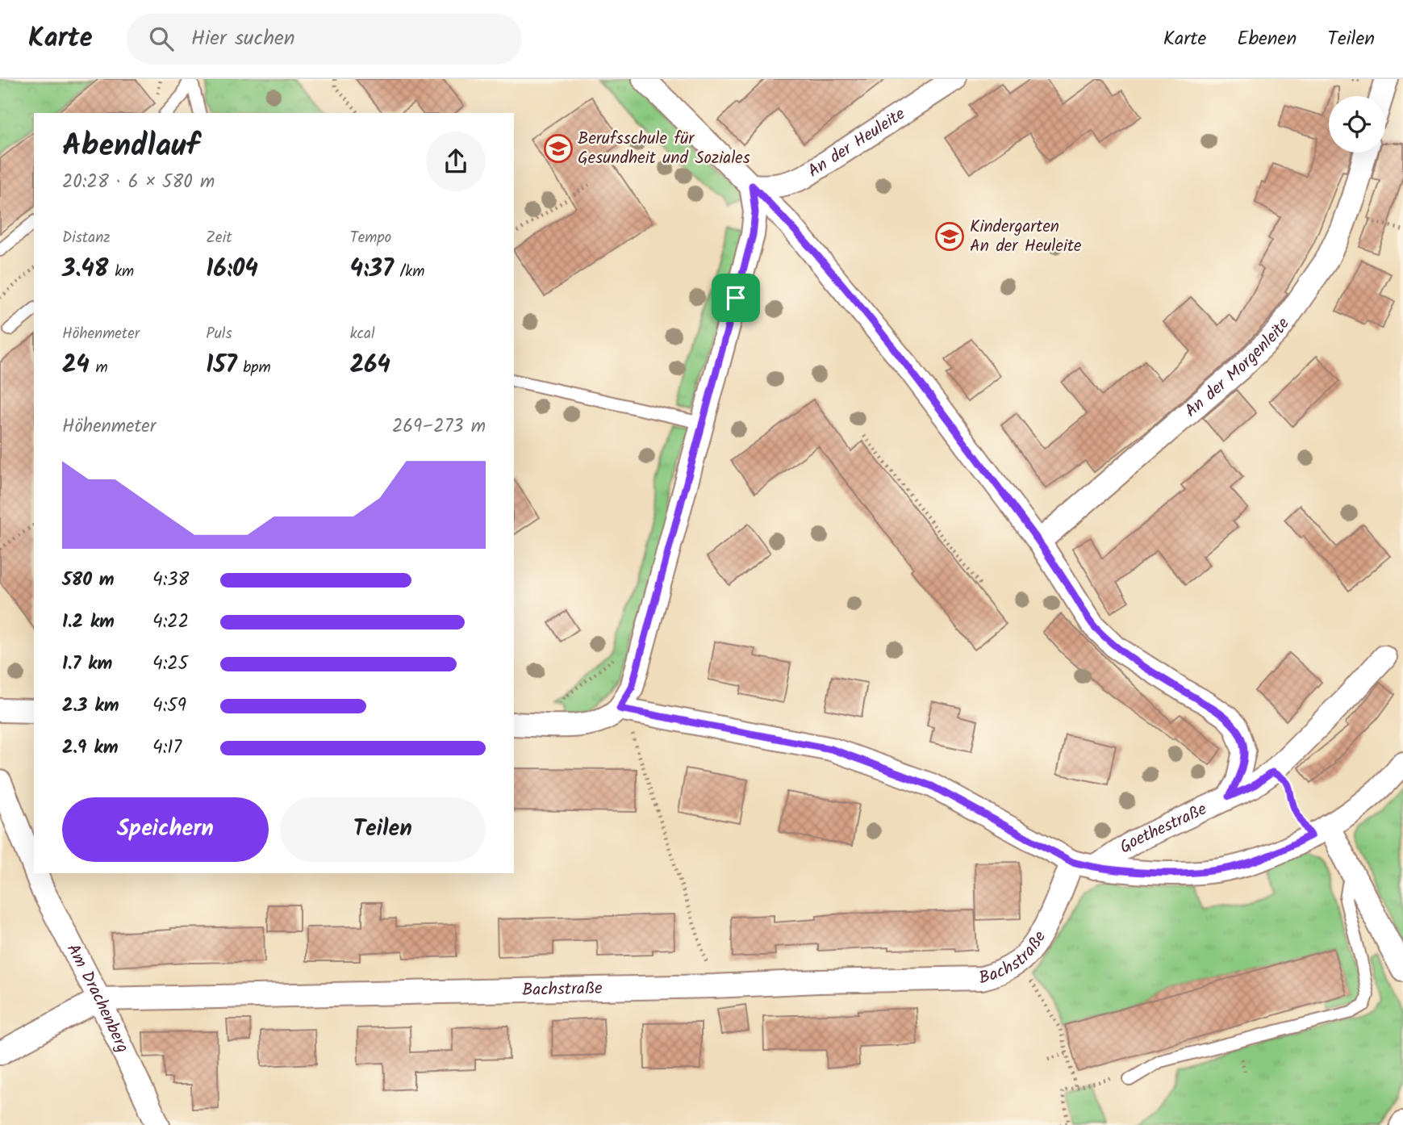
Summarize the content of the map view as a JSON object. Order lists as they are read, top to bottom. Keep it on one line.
{"streets":{"street":["An der Heuleite","An der Morgenleite","Goethestraße","Bachstraße","Am Drachenberg"]},"crossings":[["Goethestraße","Bachstraße"],["Bachstraße","Am Drachenberg"]],"places":{"school or university":["Berufsschule für Gesundheit und Soziales","Kindergarten An der Heuleite"]},"page":{"header":"Karte","search":"Hier suchen","nav":["Karte","Ebenen","Teilen"],"heading":["Abendlauf","20:28 · 6 × 580 m"],"stats":[["Distanz","3.48 km"],["Zeit","16:04"],["Tempo","4:37 /km"],["Höhenmeter","24 m"],["Puls","157 bpm"],["kcal","264"]],"chart":["Höhenmeter","269–273 m"],"list":[{"name":"580 m","note":"4:38"},{"name":"1.2 km","note":"4:22"},{"name":"1.7 km","note":"4:25"},{"name":"2.3 km","note":"4:59"},{"name":"2.9 km","note":"4:17"}],"buttons":["Speichern","Teilen"]}}
